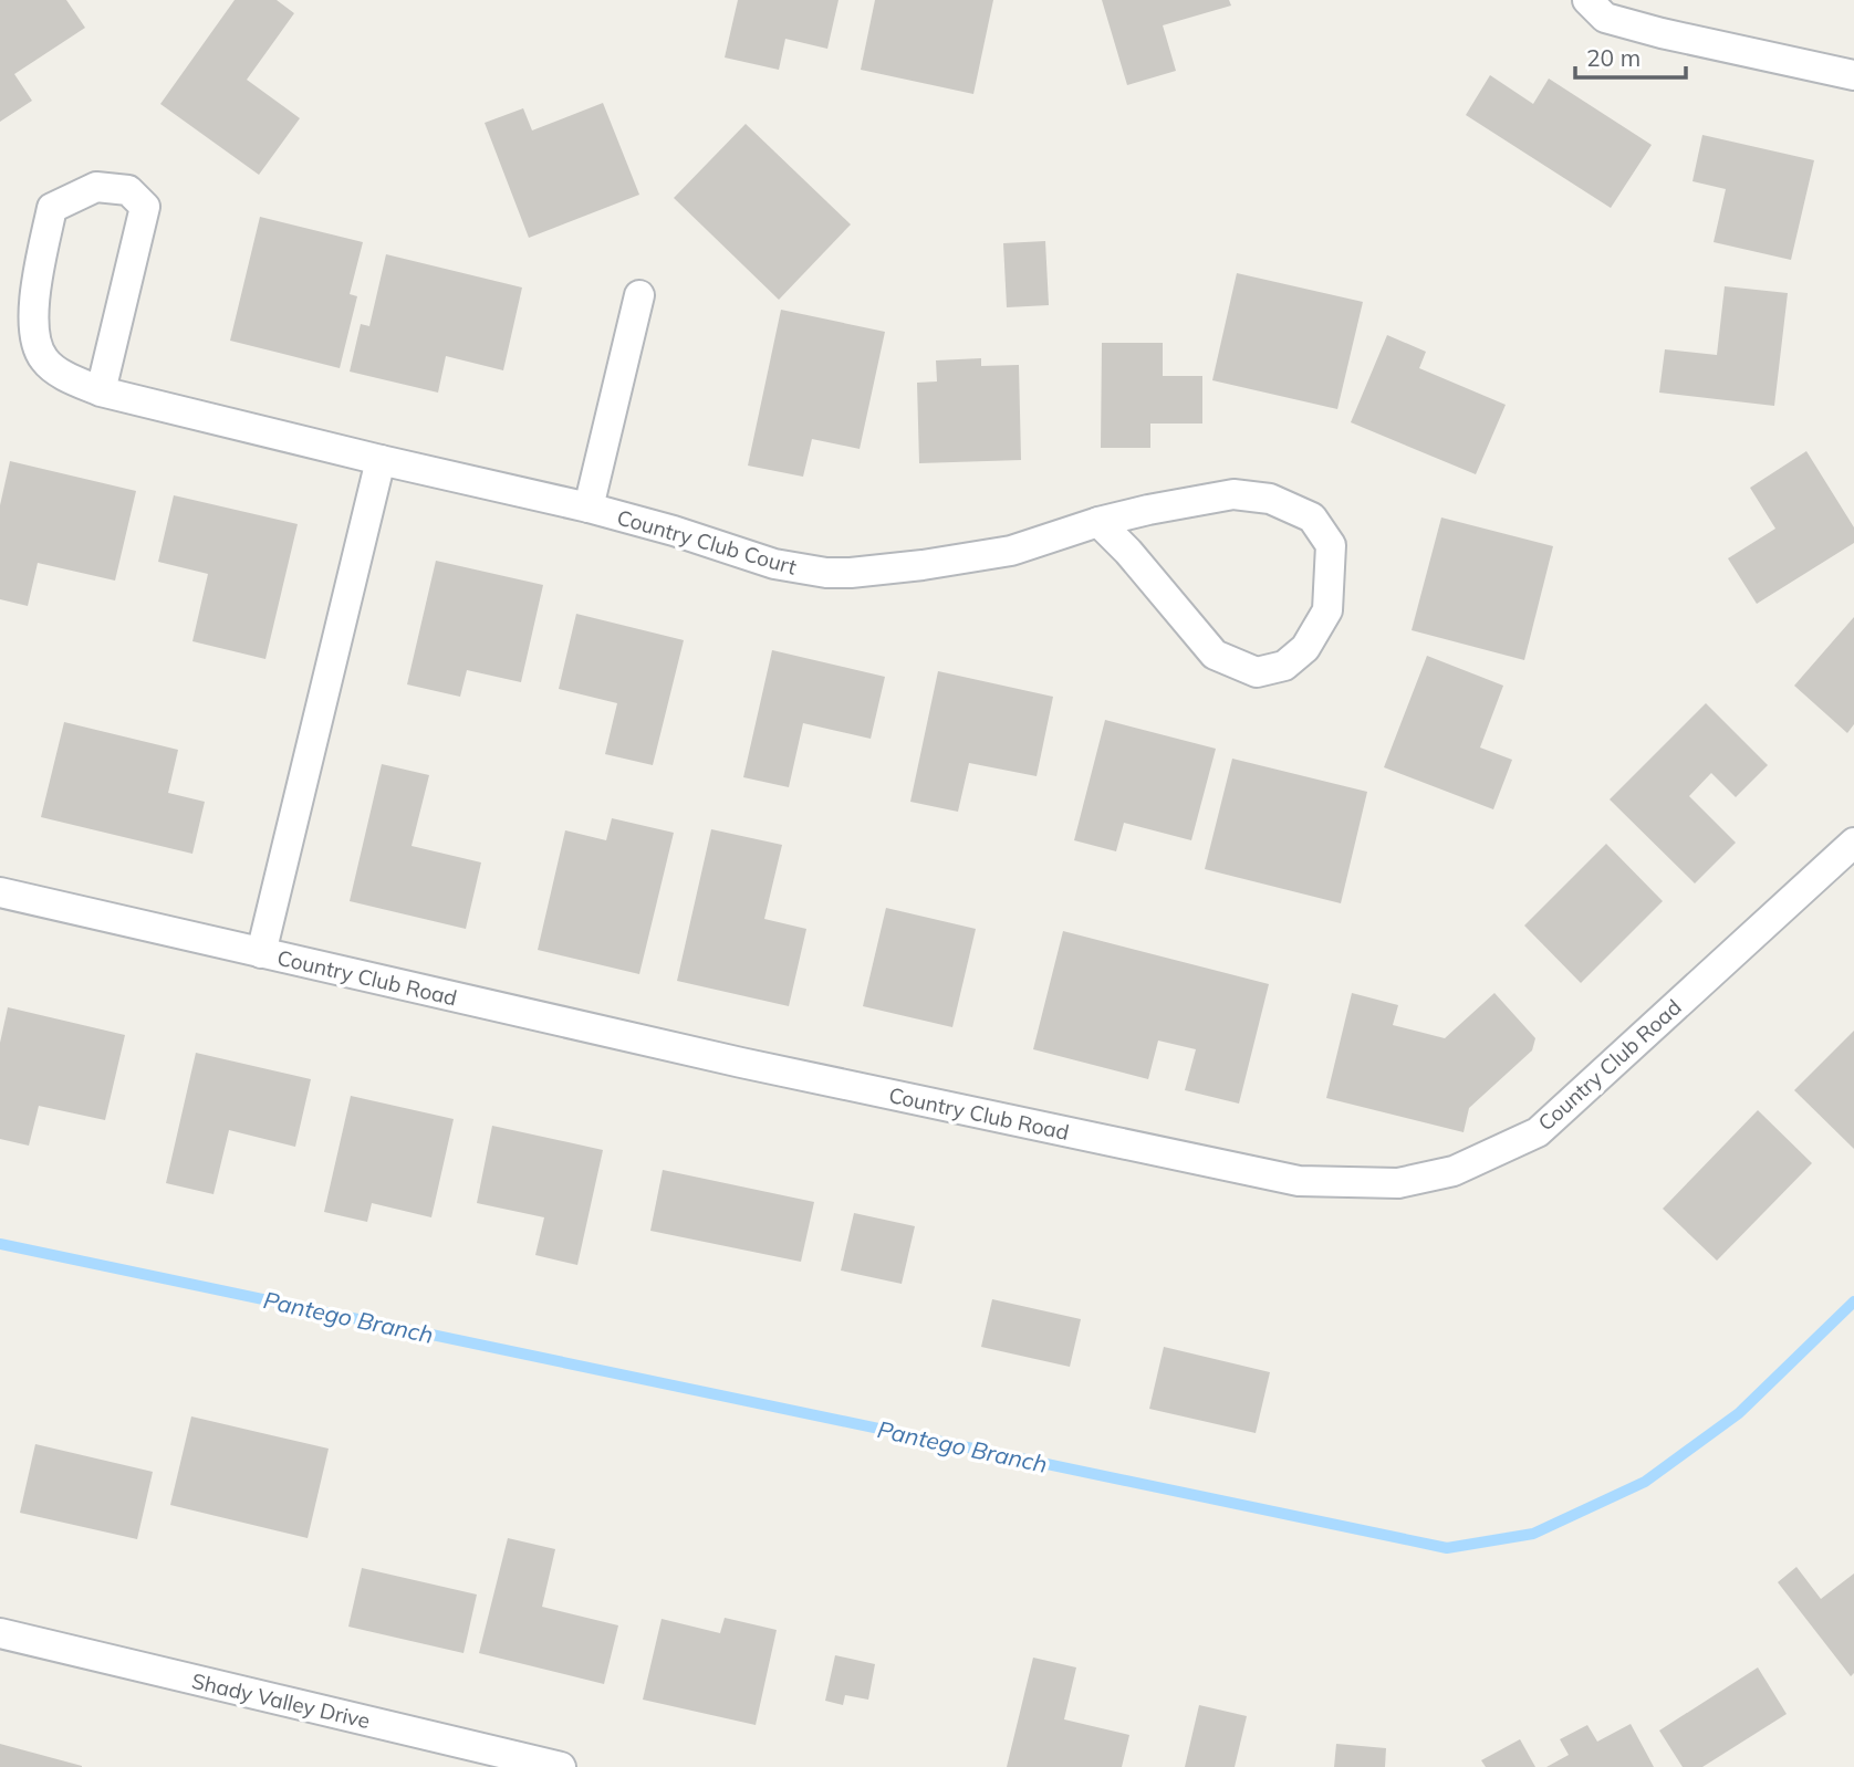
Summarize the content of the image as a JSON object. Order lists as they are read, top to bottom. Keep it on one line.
{"streets":{"street":["Country Club Court","Country Club Road","Shady Valley Drive"]},"water":["Pantego Branch"],"scale_bar":"20 m"}
